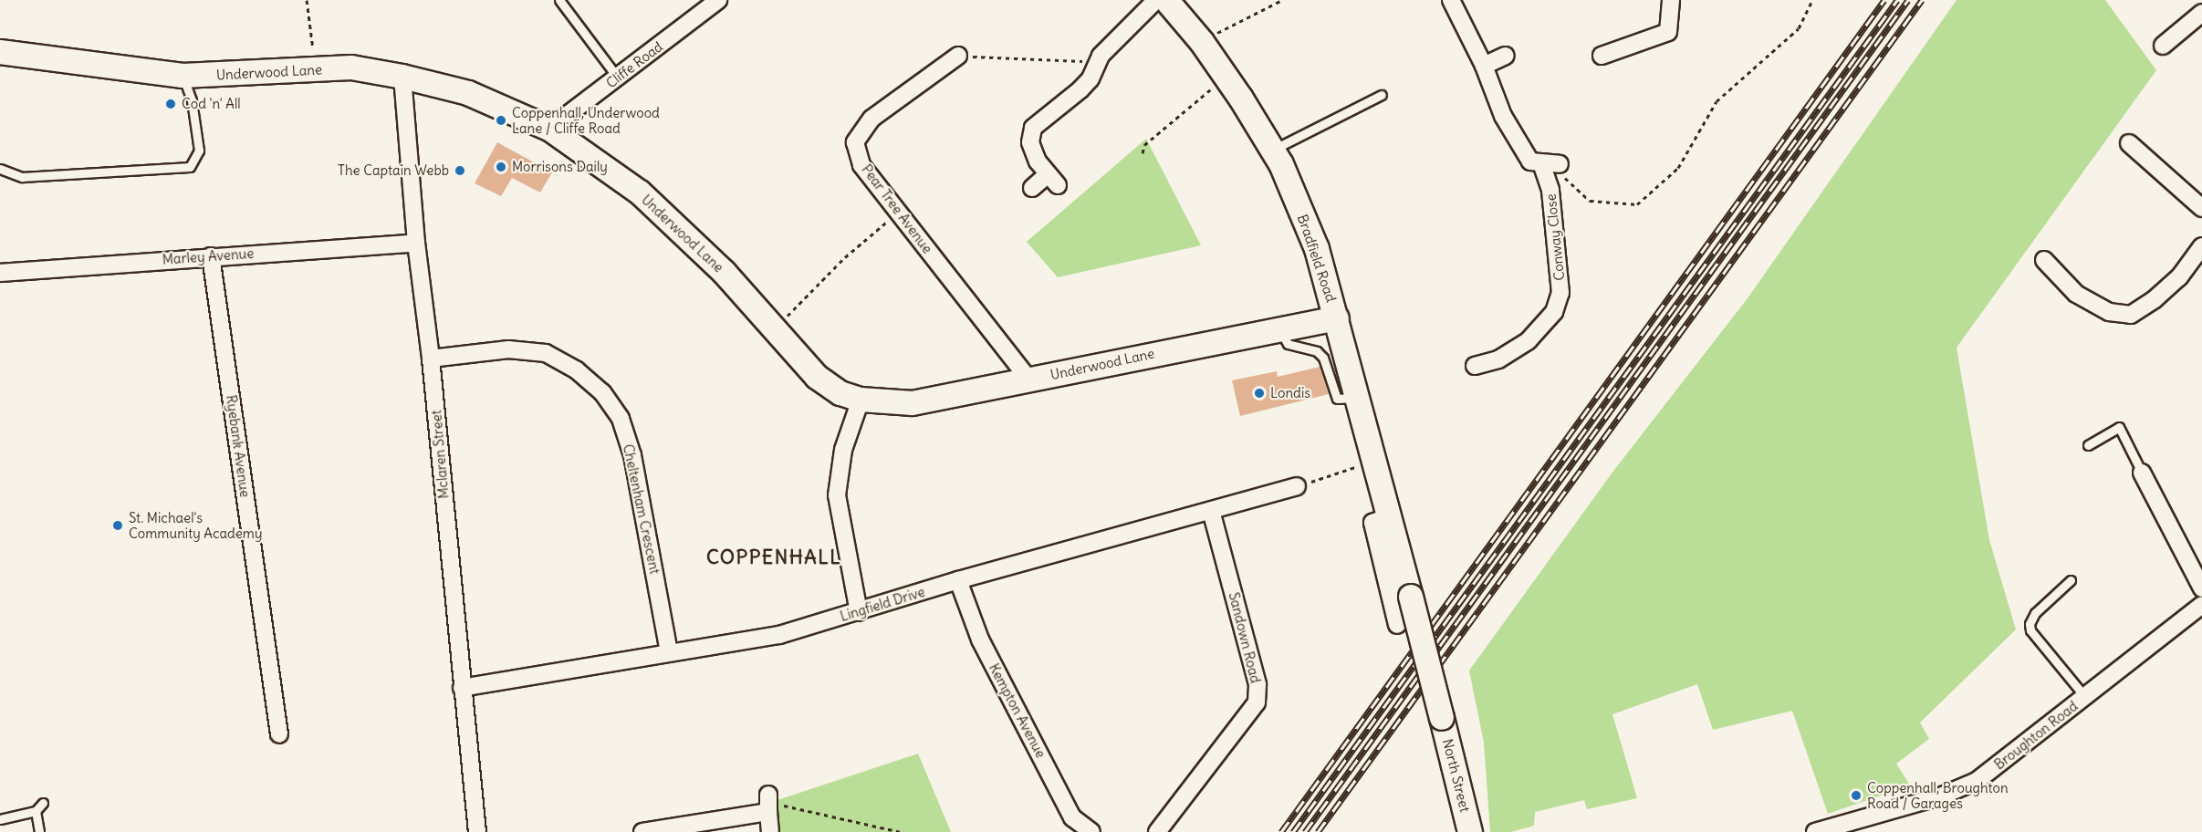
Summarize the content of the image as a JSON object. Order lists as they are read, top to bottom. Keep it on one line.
{"streets":{"street":["Cliffe Road","Underwood Lane","Pear Tree Avenue","Conway Close","Marley Avenue","Bradfield Road","Ryebank Avenue","Mclaren Street","Cheltenham Crescent","Lingfield Drive","Sandown Road","Kempton Avenue","Broughton Road","North Street"]},"crossings":[["Cliffe Road","Underwood Lane"],["Underwood Lane","Pear Tree Avenue"],["Underwood Lane","Bradfield Road"],["Underwood Lane","Mclaren Street"],["Marley Avenue","Ryebank Avenue"],["Marley Avenue","Mclaren Street"],["Bradfield Road","North Street"],["Mclaren Street","Cheltenham Crescent"],["Mclaren Street","Lingfield Drive"],["Cheltenham Crescent","Lingfield Drive"],["Lingfield Drive","Sandown Road"],["Lingfield Drive","Kempton Avenue"]],"districts":["COPPENHALL"],"places":["Cod 'n' All","Coppenhall, Underwood Lane / Cliffe Road","Morrisons Daily","The Captain Webb","Londis","St. Michael's Community Academy","Coppenhall, Broughton Road / Garages"]}
